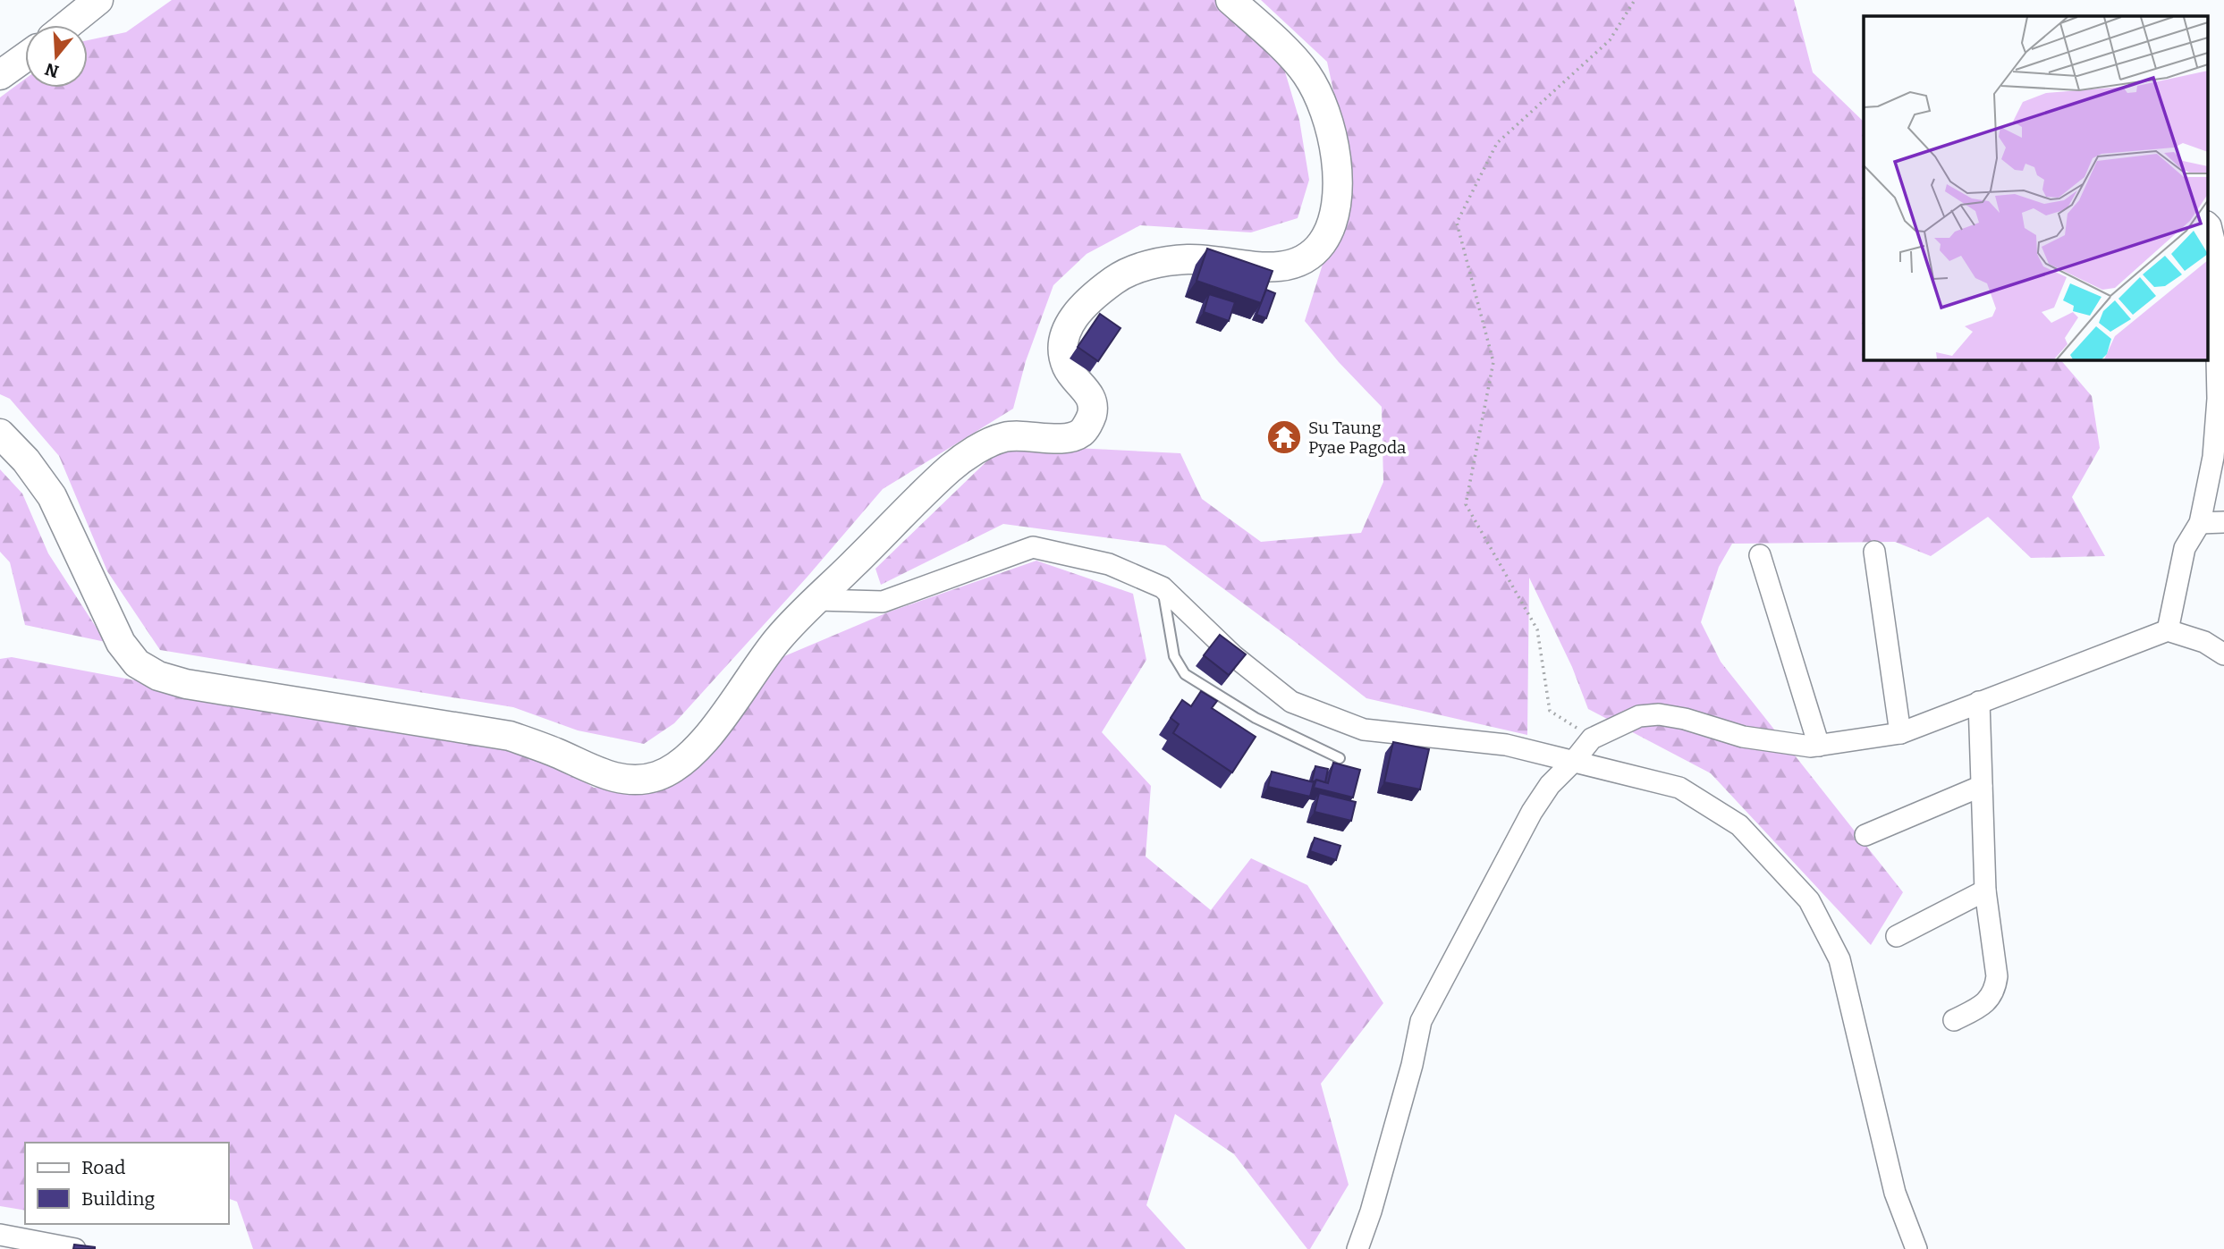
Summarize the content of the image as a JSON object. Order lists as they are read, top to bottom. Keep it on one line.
{"places":{"temple":["Su Taung Pyae Pagoda"]},"legend":["Road","Building"],"north":"bottom"}
